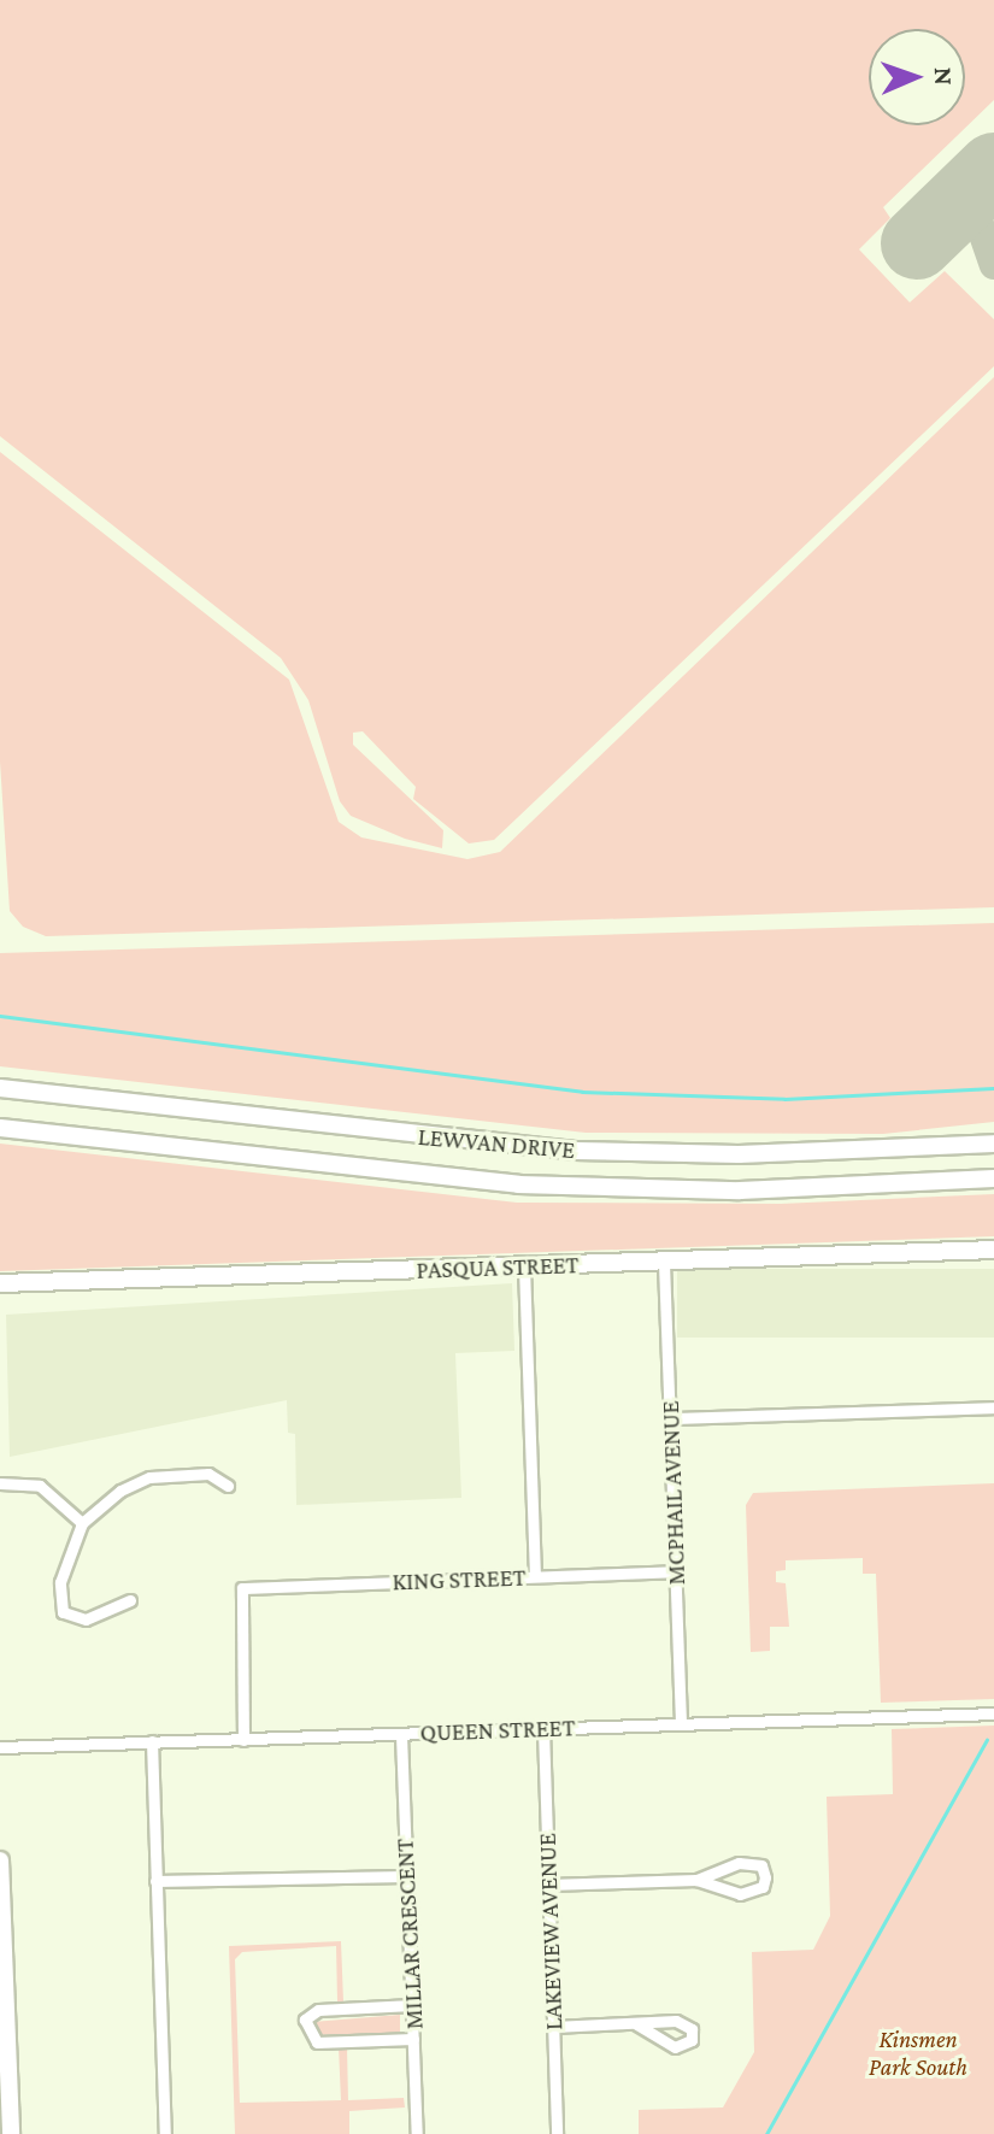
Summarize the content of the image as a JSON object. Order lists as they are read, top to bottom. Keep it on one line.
{"streets":{"main road":["LEWVAN DRIVE","PASQUA STREET"],"street":["MCPHAIL AVENUE","KING STREET","QUEEN STREET","LAKEVIEW AVENUE","MILLAR CRESCENT"]},"crossings":[["PASQUA STREET","MCPHAIL AVENUE"],["MCPHAIL AVENUE","KING STREET"],["MCPHAIL AVENUE","QUEEN STREET"],["KING STREET","QUEEN STREET"],["QUEEN STREET","LAKEVIEW AVENUE"],["QUEEN STREET","MILLAR CRESCENT"]],"parks":["Kinsmen Park South"],"north":"right"}
